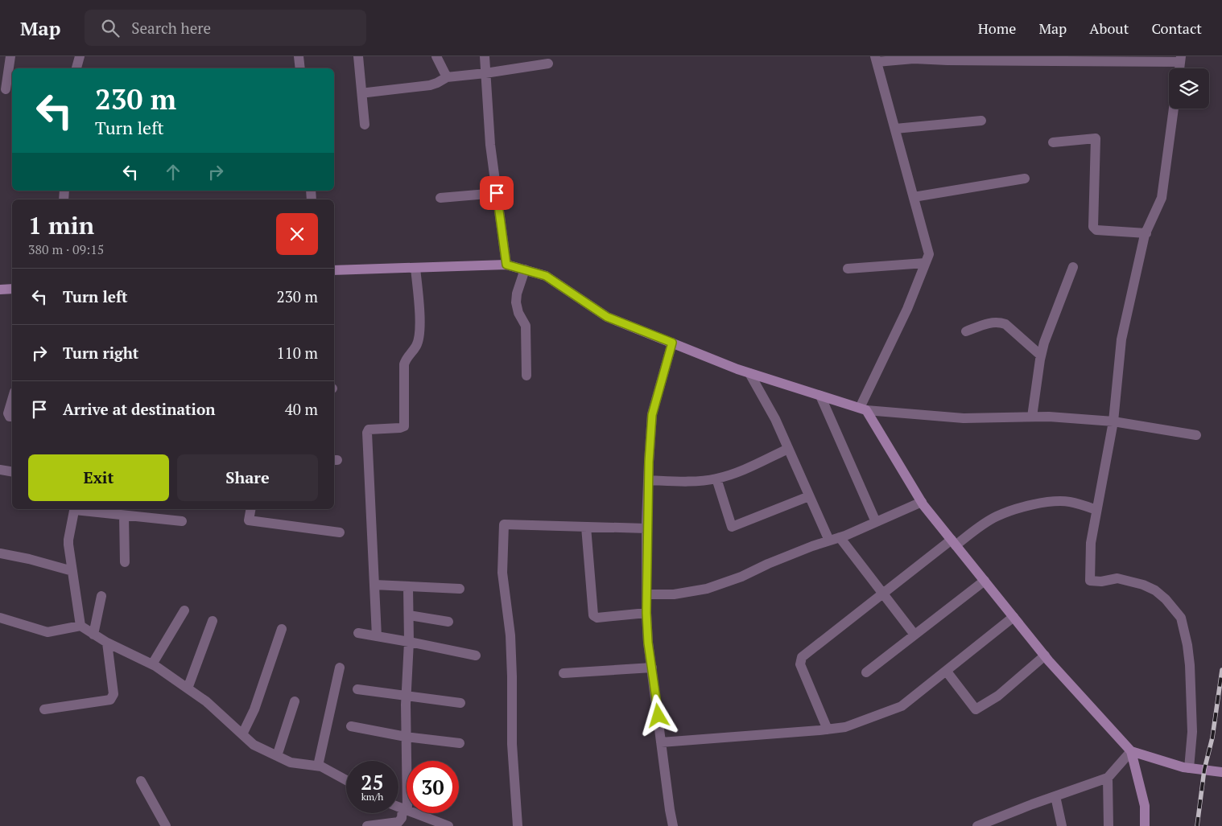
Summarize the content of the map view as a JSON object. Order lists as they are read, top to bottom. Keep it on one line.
{"page":{"header":"Map","search":"Search here","nav":["Home","Map","About","Contact"],"turn":["230 m","Turn left"],"heading":["1 min","380 m · 09:15"],"list":[{"name":"Turn left","value":"230 m"},{"name":"Turn right","value":"110 m"},{"name":"Arrive at destination","value":"40 m"}],"buttons":["Exit","Share"],"speed":"25 km/h","limit":"30"}}
